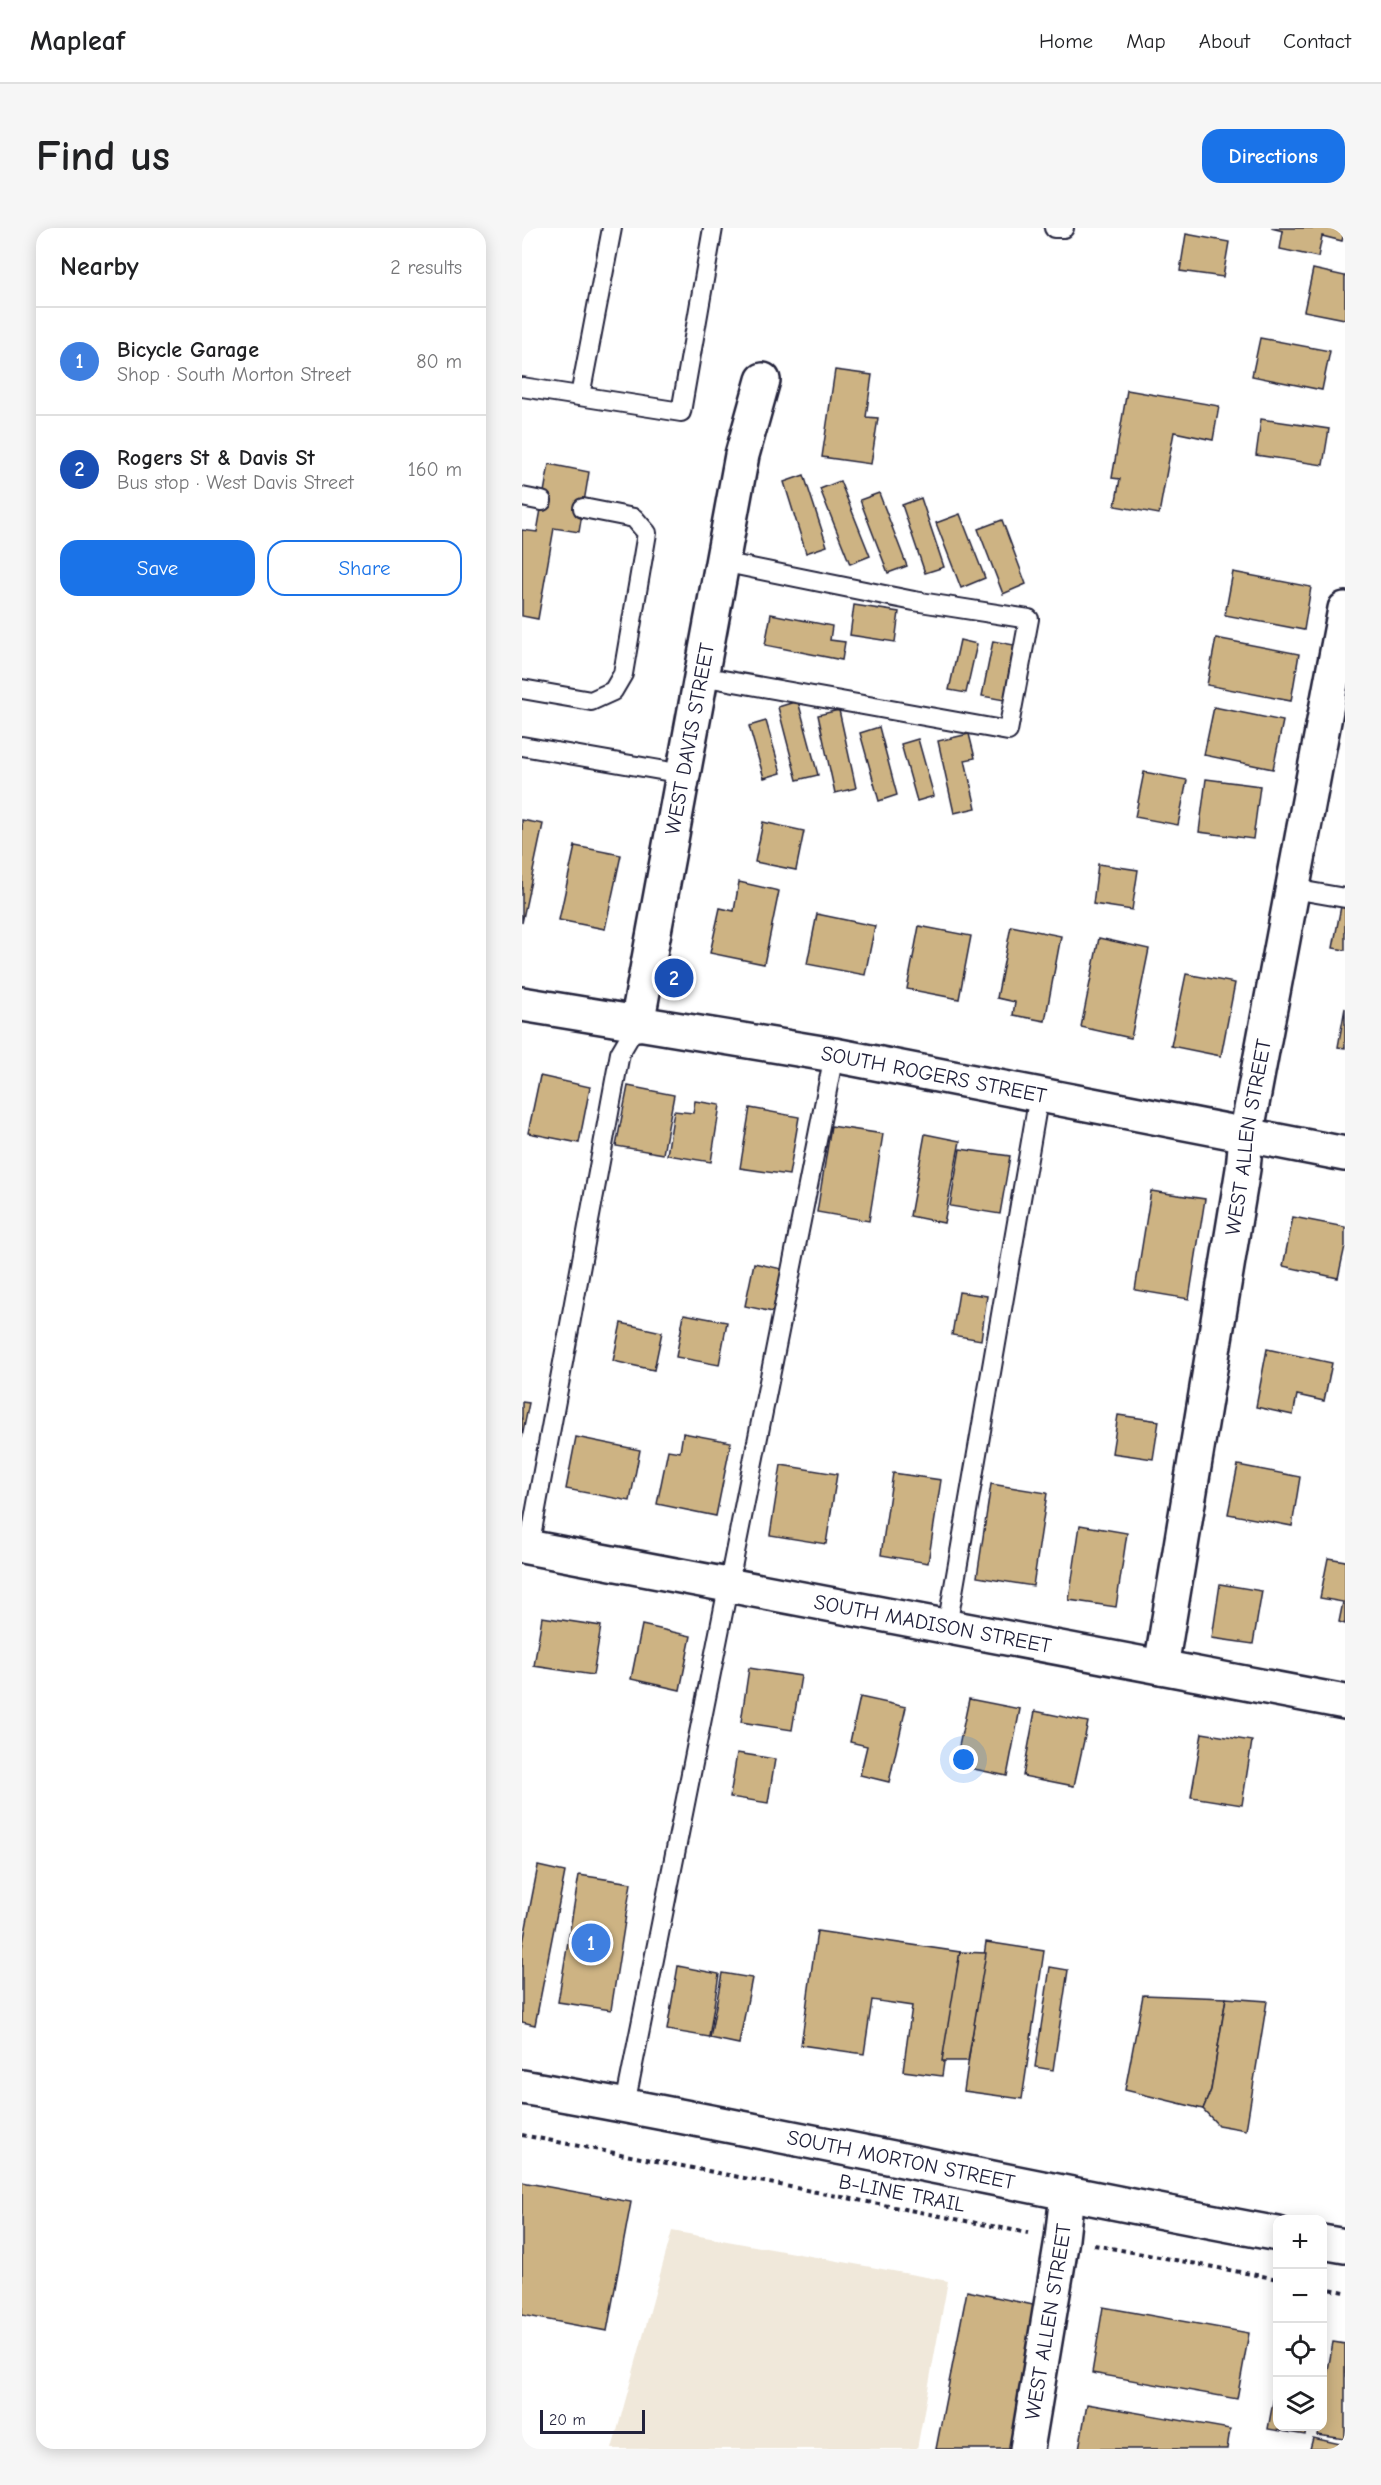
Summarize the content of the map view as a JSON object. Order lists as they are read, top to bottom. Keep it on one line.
{"streets":{"street":["WEST DAVIS STREET","SOUTH ROGERS STREET","WEST ALLEN STREET","SOUTH MADISON STREET","SOUTH MORTON STREET"],"path":["B-LINE TRAIL"]},"crossings":[["WEST DAVIS STREET","SOUTH ROGERS STREET"],["SOUTH ROGERS STREET","WEST ALLEN STREET"],["WEST ALLEN STREET","SOUTH MADISON STREET"],["WEST ALLEN STREET","SOUTH MORTON STREET"],["WEST ALLEN STREET","B-LINE TRAIL"]],"scale_bar":"20 m","page":{"header":"Mapleaf","nav":["Home","Map","About","Contact"],"buttons":["Directions",["Save","Share"]],"title":"Find us","heading":["Nearby","2 results"],"list":[{"mark":"1","name":"Bicycle Garage","note":"Shop · South Morton Street","value":"80 m"},{"mark":"2","name":"Rogers St & Davis St","note":"Bus stop · West Davis Street","value":"160 m"}],"pins":["2","1"],"map_buttons":["+","−"],"scale":"20 m"}}
